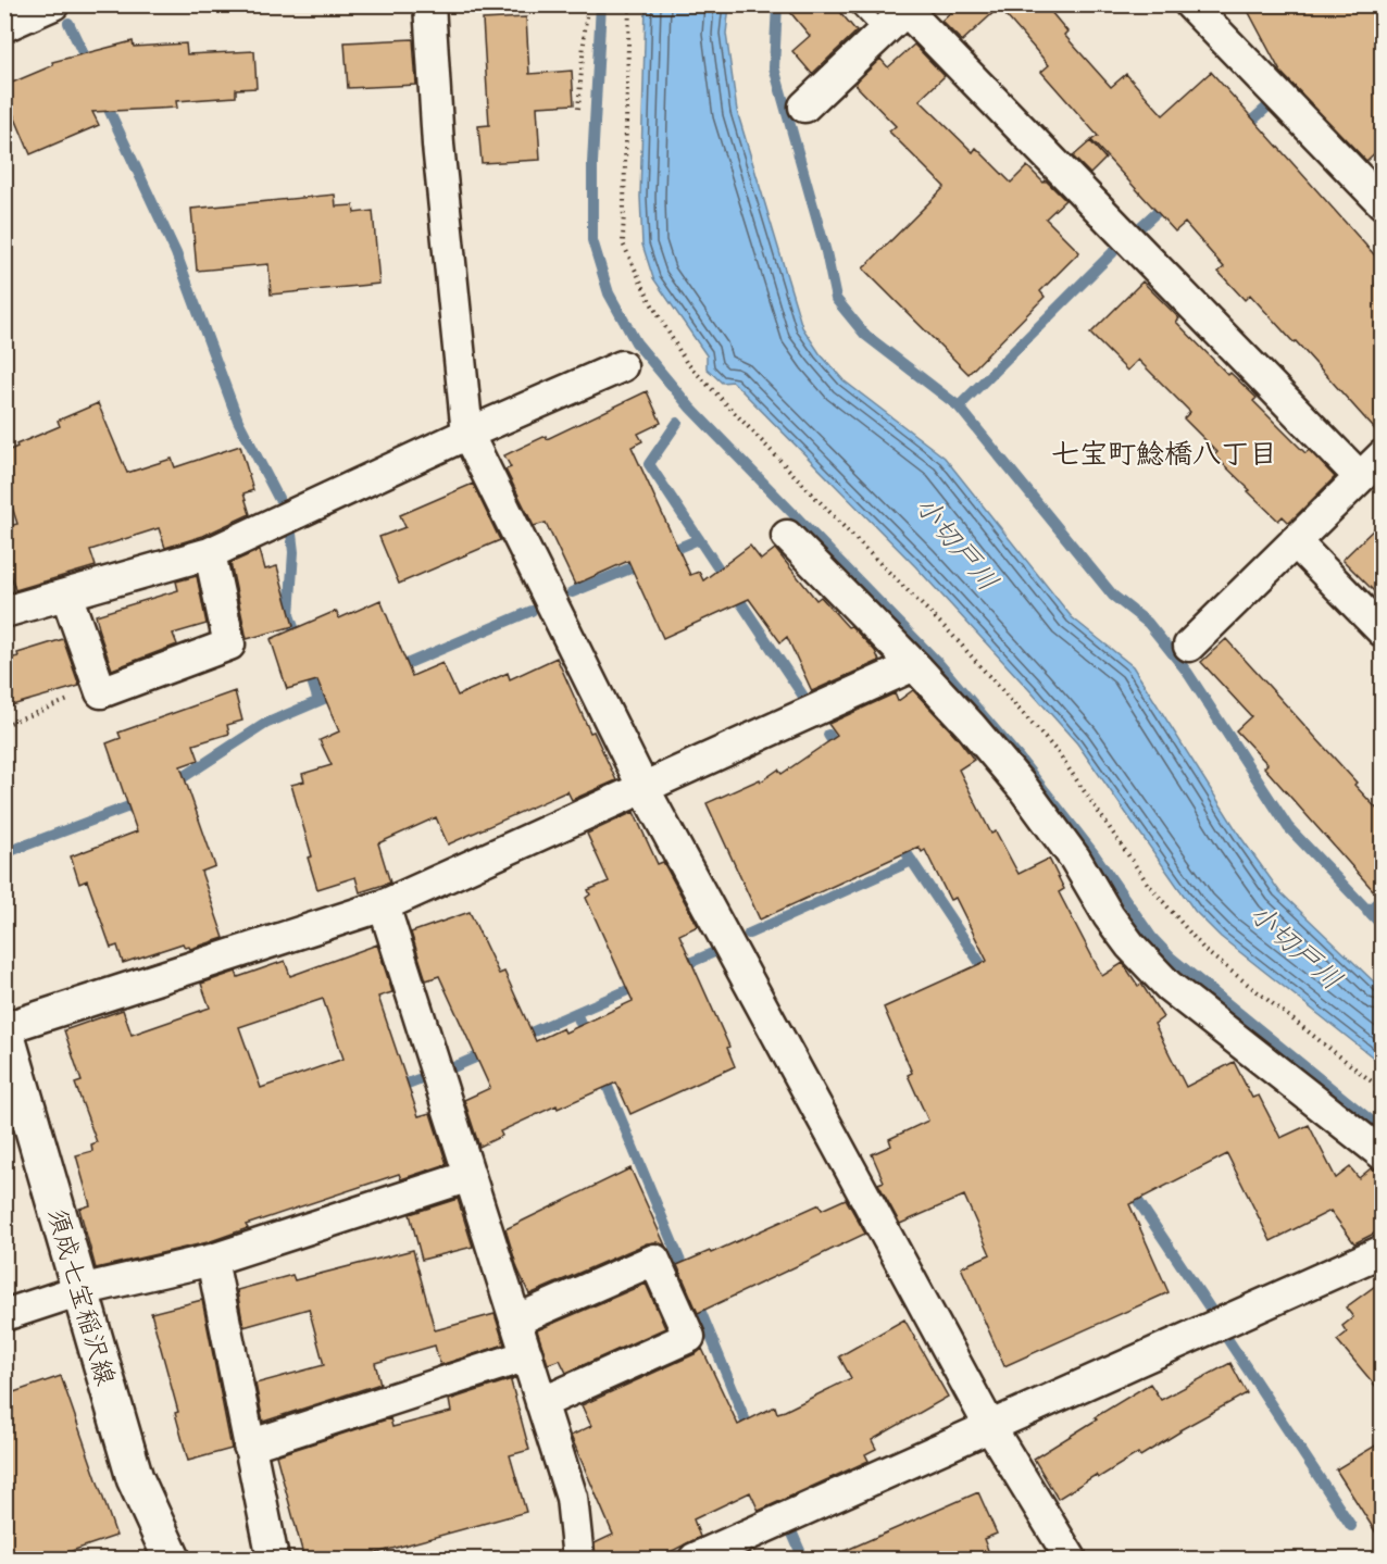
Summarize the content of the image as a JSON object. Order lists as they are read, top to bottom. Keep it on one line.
{"streets":{"main road":["須成七宝稲沢線"]},"districts":["七宝町鯰橋八丁目"],"water":["小切戸川"]}
